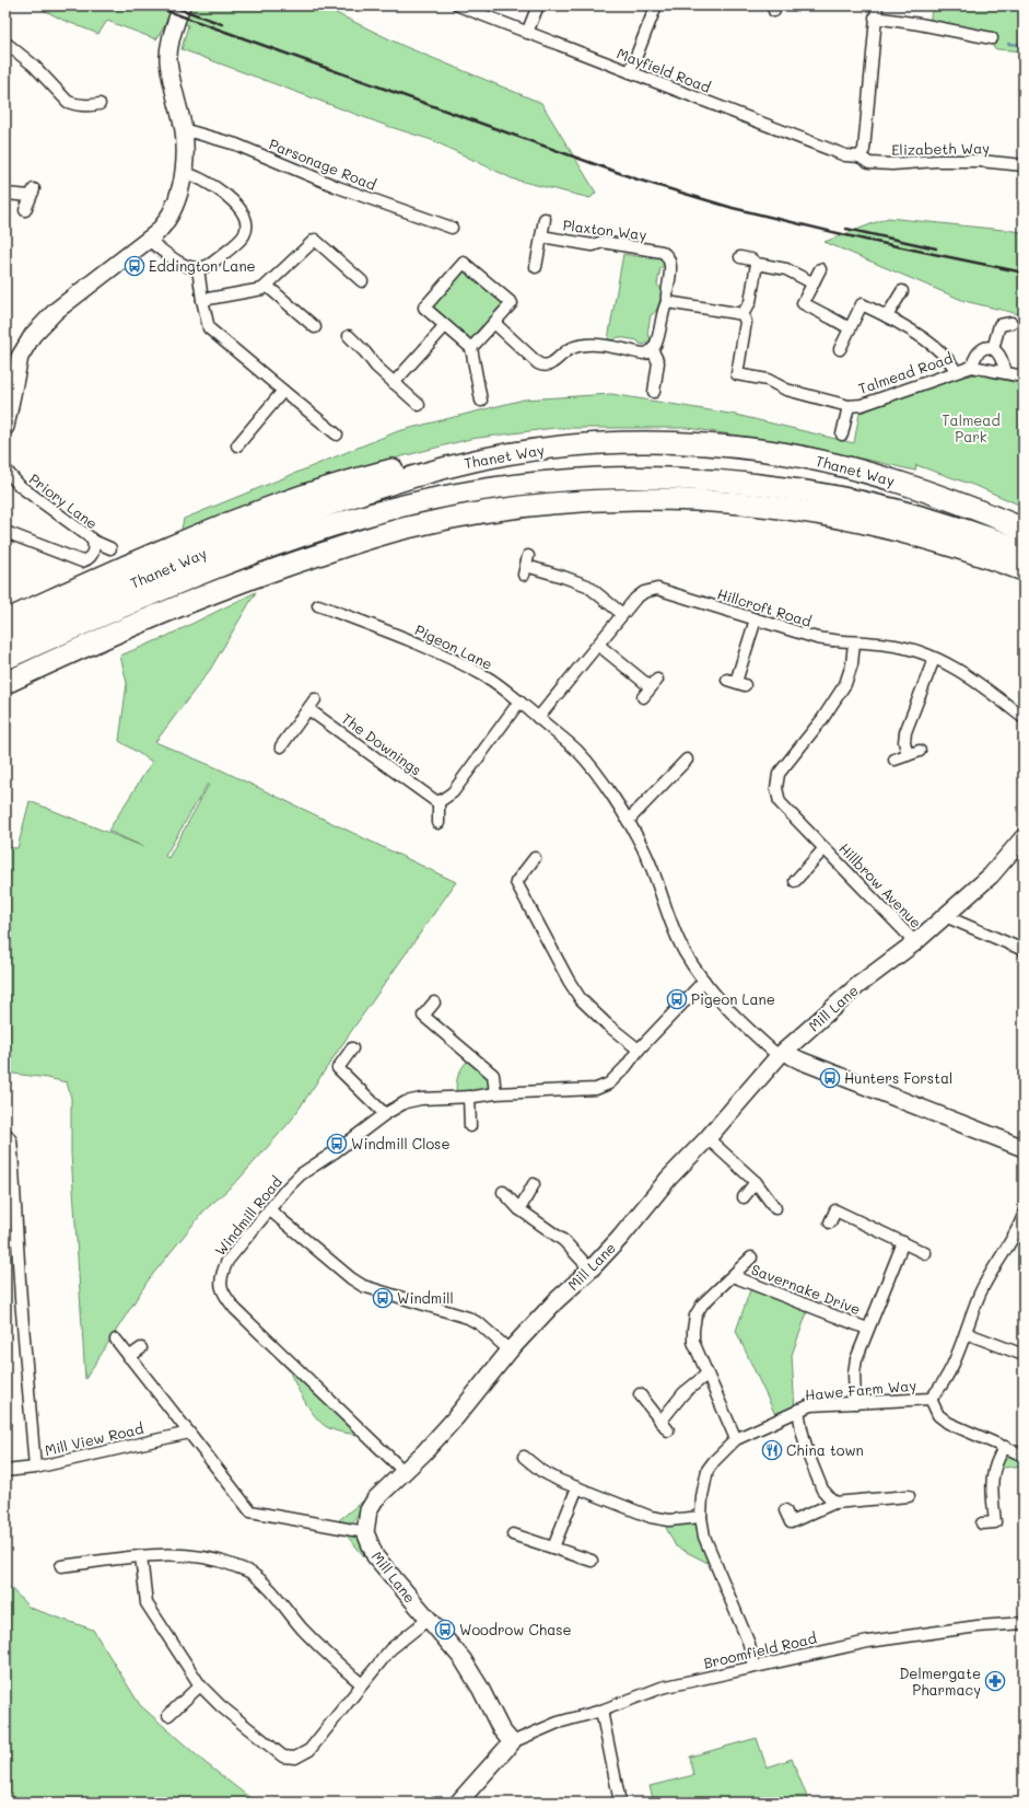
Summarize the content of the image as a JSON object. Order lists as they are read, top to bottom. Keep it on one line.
{"streets":{"highway":["Thanet Way"],"street":["Mayfield Road","Elizabeth Way","Parsonage Road","Plaxton Way","Talmead Road","Priory Lane","Hillcroft Road","Pigeon Lane","The Downings","Hillbrow Avenue","Mill Lane","Windmill Road","Savernake Drive","Hawe Farm Way","Mill View Road","Broomfield Road"]},"crossings":[["Mayfield Road","Elizabeth Way"],["Hillcroft Road","Pigeon Lane"],["Hillcroft Road","Hillbrow Avenue"],["Pigeon Lane","Mill Lane"],["Pigeon Lane","Windmill Road"],["Hillbrow Avenue","Mill Lane"],["Mill Lane","Windmill Road"],["Mill Lane","Broomfield Road"],["Savernake Drive","Hawe Farm Way"],["Hawe Farm Way","Broomfield Road"]],"parks":["Talmead Park"],"places":{"bus stop":["Eddington Lane","Pigeon Lane","Hunters Forstal","Windmill Close","Windmill","Woodrow Chase"],"restaurant":["China town"],"pharmacy":["Delmergate Pharmacy"]}}
